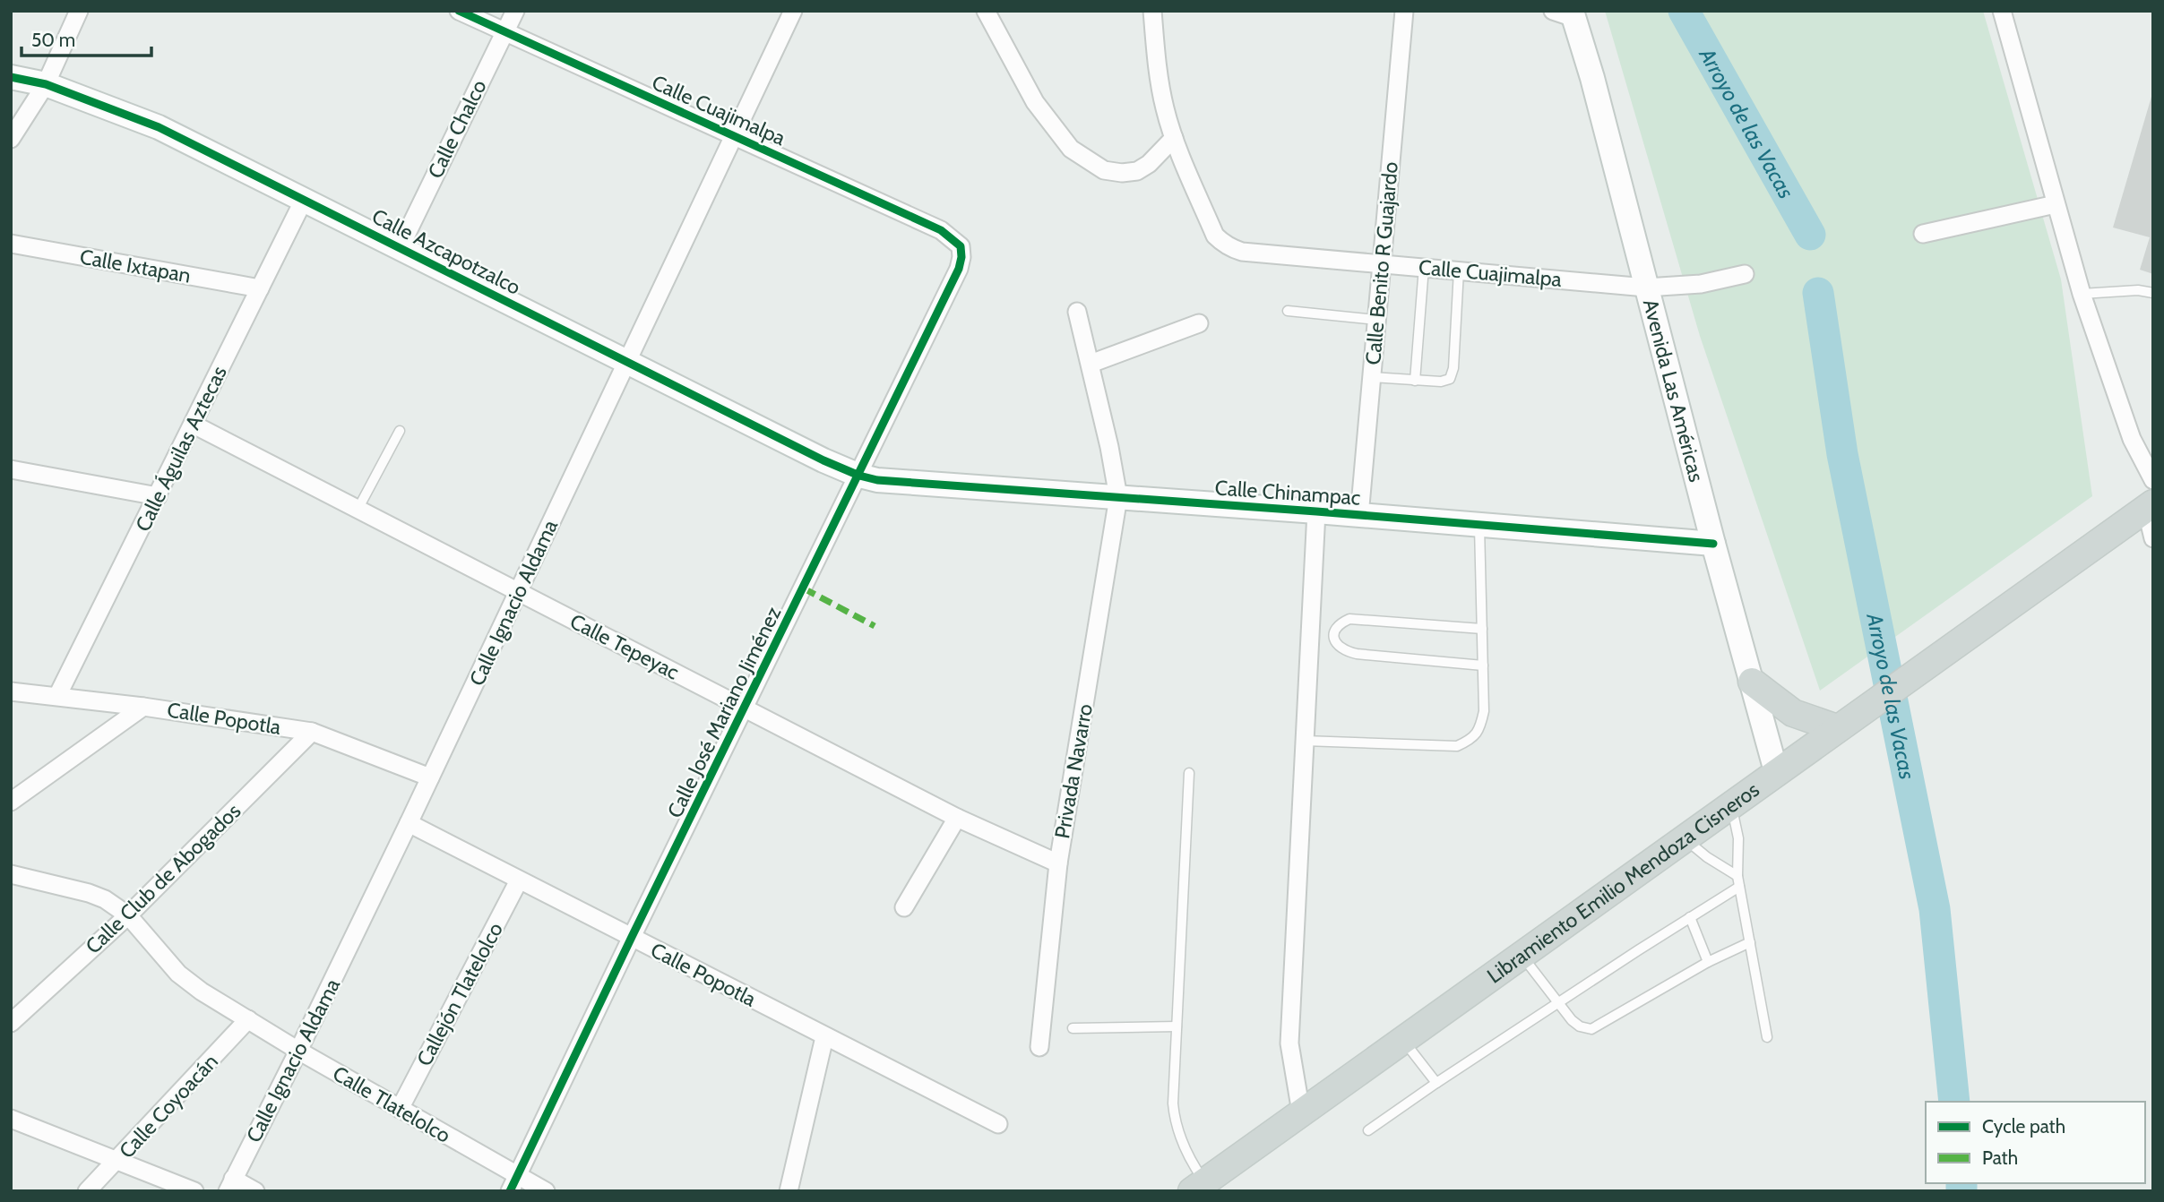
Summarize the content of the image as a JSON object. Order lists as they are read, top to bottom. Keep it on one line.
{"streets":{"main road":["Libramiento Emilio Mendoza Cisneros"],"street":["Calle Cuajimalpa","Calle Chalco","Calle Azcapotzalco","Calle Benito R Guajardo","Calle Ixtapan","Avenida Las Américas","Calle Águilas Aztecas","Calle Chinampac","Calle Ignacio Aldama","Calle Tepeyac","Calle José Mariano Jiménez","Calle Popotla","Privada Navarro","Calle Club de Abogados","Callejón Tlatelolco","Calle Tlatelolco","Calle Coyoacán"]},"crossings":[["Calle Cuajimalpa","Calle Chalco"],["Calle Cuajimalpa","Calle Benito R Guajardo"],["Calle Cuajimalpa","Avenida Las Américas"],["Calle Cuajimalpa","Calle Ignacio Aldama"],["Calle Cuajimalpa","Calle José Mariano Jiménez"],["Calle Chalco","Calle Azcapotzalco"],["Calle Azcapotzalco","Calle Águilas Aztecas"],["Calle Azcapotzalco","Calle Chinampac"],["Calle Azcapotzalco","Calle Ignacio Aldama"],["Calle Azcapotzalco","Calle José Mariano Jiménez"],["Calle Benito R Guajardo","Calle Chinampac"],["Calle Ixtapan","Calle Águilas Aztecas"],["Avenida Las Américas","Calle Chinampac"],["Avenida Las Américas","Libramiento Emilio Mendoza Cisneros"],["Calle Águilas Aztecas","Calle Tepeyac"],["Calle Águilas Aztecas","Calle Popotla"],["Calle Chinampac","Calle José Mariano Jiménez"],["Calle Chinampac","Privada Navarro"],["Calle Ignacio Aldama","Calle Tepeyac"],["Calle Ignacio Aldama","Calle Popotla"],["Calle Ignacio Aldama","Calle Tlatelolco"],["Calle Tepeyac","Calle José Mariano Jiménez"],["Calle Tepeyac","Privada Navarro"],["Calle José Mariano Jiménez","Calle Popotla"],["Calle José Mariano Jiménez","Calle Tlatelolco"],["Calle Popotla","Calle Club de Abogados"],["Calle Popotla","Callejón Tlatelolco"],["Calle Club de Abogados","Calle Tlatelolco"],["Callejón Tlatelolco","Calle Tlatelolco"],["Calle Tlatelolco","Calle Coyoacán"]],"water":["Arroyo de las Vacas"],"legend":["Cycle path","Path"],"scale_bar":"50 m"}
